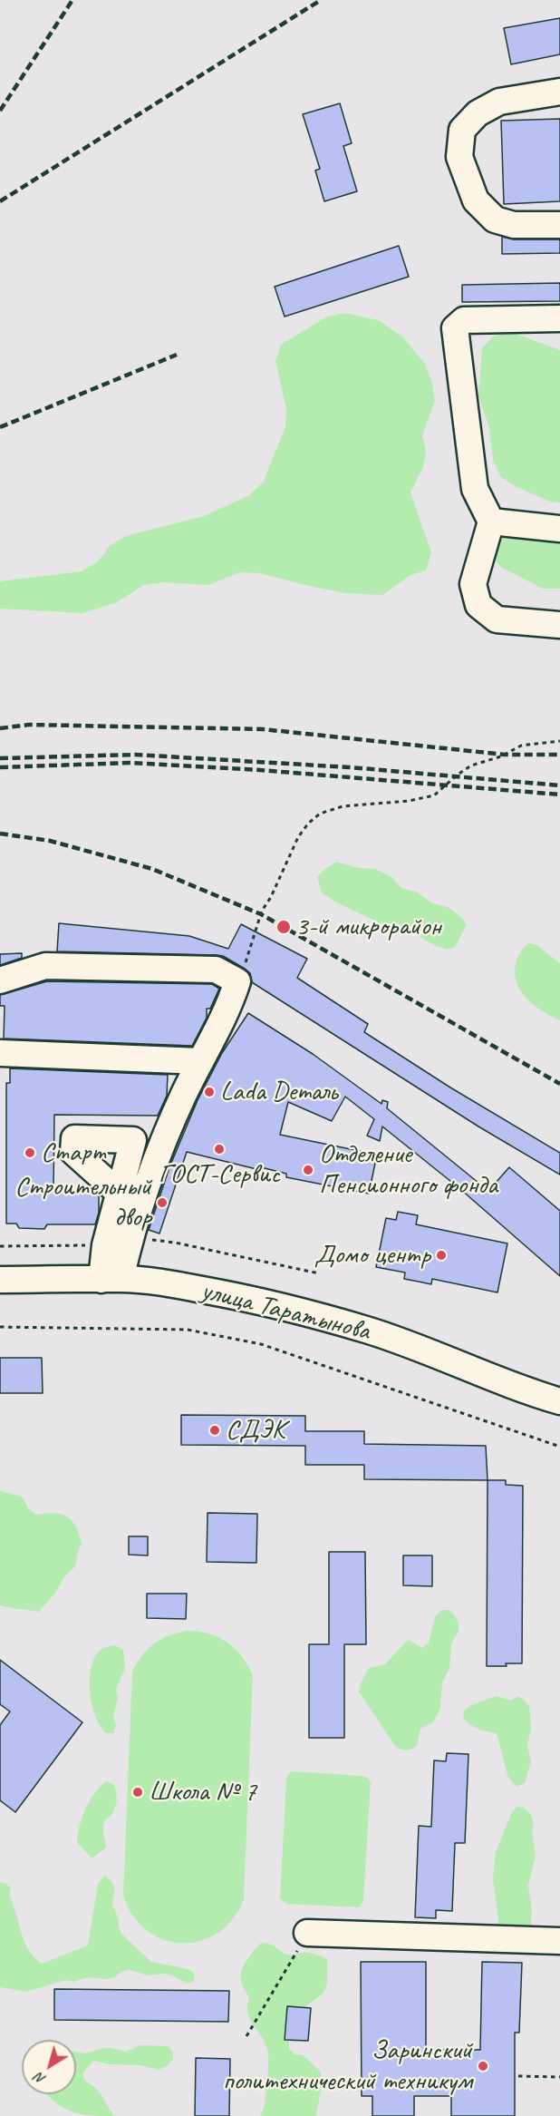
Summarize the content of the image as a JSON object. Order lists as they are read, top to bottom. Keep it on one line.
{"streets":{"street":["улица Таратынова"]},"places":["3-й микрорайон","Lada Dеталь","ГОСТ-Сервис","Старт","Отделение Пенсионного фонда","Строительный двор","Домо центр","СДЭК","Школа № 7","Заринский политехнический техникум"],"north":"bottom left"}
